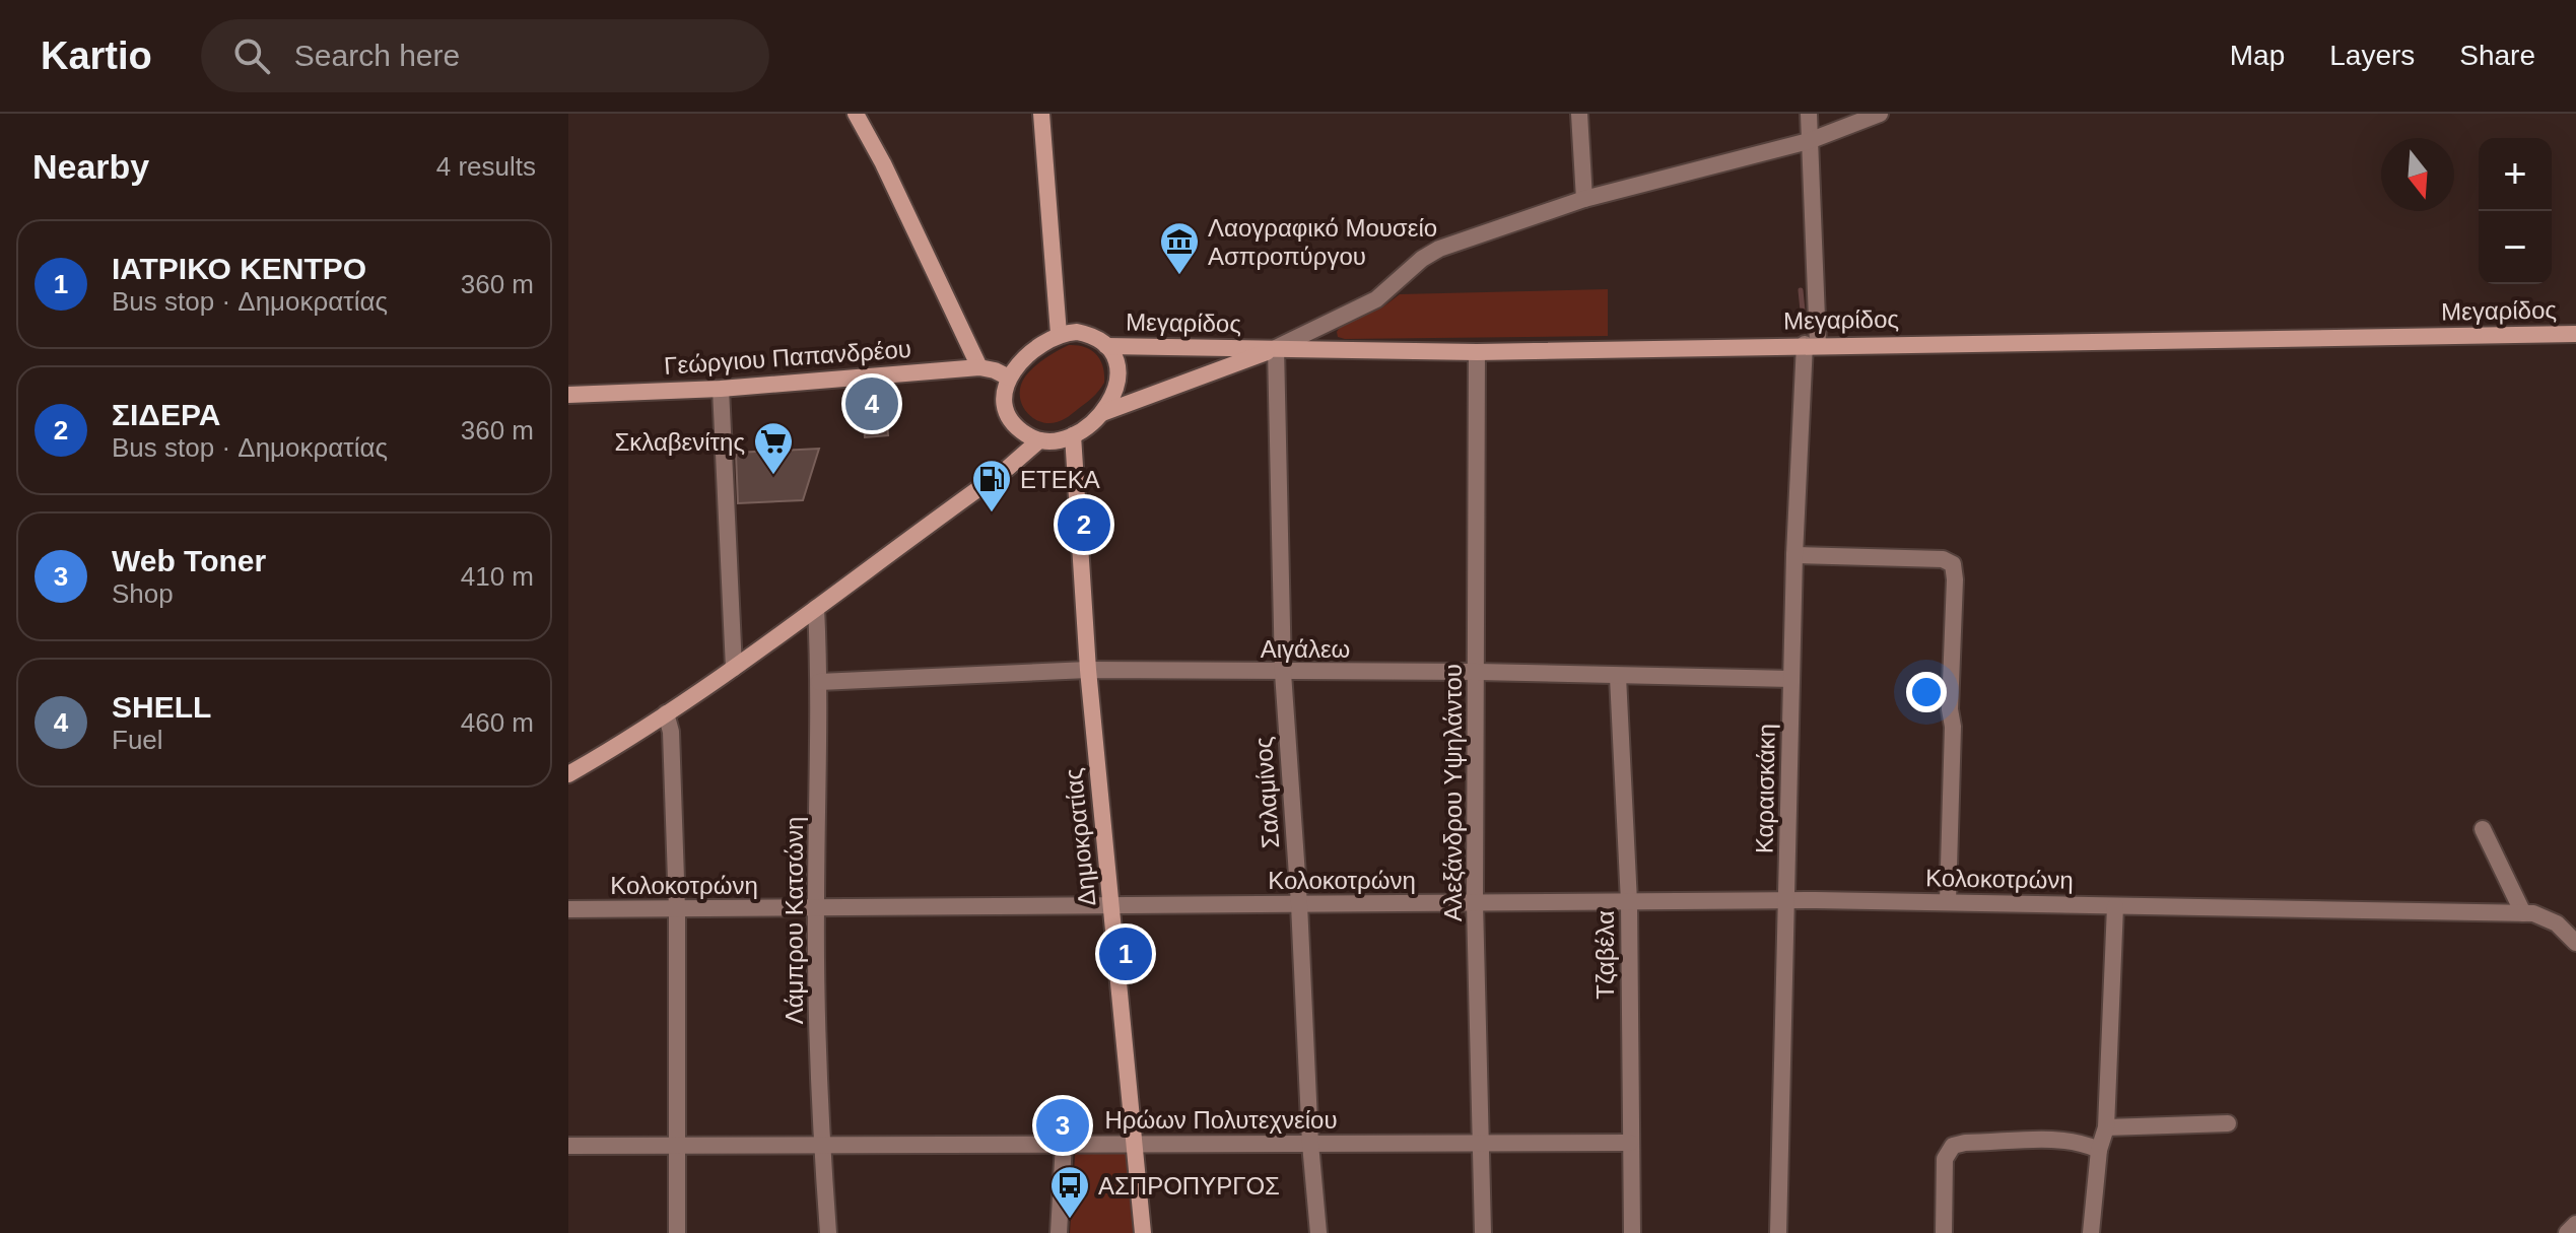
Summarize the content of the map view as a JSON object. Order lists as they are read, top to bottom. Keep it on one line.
{"streets":{"street":["Μεγαρίδος","Γεώργιου Παπανδρέου","Αιγάλεω","Καραισκάκη","Σαλαμίνος","Αλεξάνδρου Υψηλάντου","Δημοκρατίας","Κολοκοτρώνη","Λάμπρου Κατσώνη","Τζαβέλα","Ηρώων Πολυτεχνείου"]},"crossings":[["Μεγαρίδος","Γεώργιου Παπανδρέου"],["Μεγαρίδος","Καραισκάκη"],["Μεγαρίδος","Σαλαμίνος"],["Μεγαρίδος","Αλεξάνδρου Υψηλάντου"],["Μεγαρίδος","Δημοκρατίας"],["Γεώργιου Παπανδρέου","Δημοκρατίας"],["Αιγάλεω","Καραισκάκη"],["Αιγάλεω","Σαλαμίνος"],["Αιγάλεω","Αλεξάνδρου Υψηλάντου"],["Αιγάλεω","Δημοκρατίας"],["Αιγάλεω","Λάμπρου Κατσώνη"],["Αιγάλεω","Τζαβέλα"],["Καραισκάκη","Κολοκοτρώνη"],["Σαλαμίνος","Κολοκοτρώνη"],["Σαλαμίνος","Ηρώων Πολυτεχνείου"],["Αλεξάνδρου Υψηλάντου","Κολοκοτρώνη"],["Αλεξάνδρου Υψηλάντου","Ηρώων Πολυτεχνείου"],["Δημοκρατίας","Κολοκοτρώνη"],["Δημοκρατίας","Ηρώων Πολυτεχνείου"],["Κολοκοτρώνη","Λάμπρου Κατσώνη"],["Κολοκοτρώνη","Τζαβέλα"],["Λάμπρου Κατσώνη","Ηρώων Πολυτεχνείου"],["Τζαβέλα","Ηρώων Πολυτεχνείου"]],"places":{"museum":["Λαογραφικό Μουσείο Ασπροπύργου"],"supermarket":["Σκλαβενίτης"],"fuel station":["ΕΤΕΚΑ"],"bus stop":["ΑΣΠΡΟΠΥΡΓΟΣ"]},"north":"bottom","page":{"header":"Kartio","search":"Search here","nav":["Map","Layers","Share"],"heading":["Nearby","4 results"],"map_buttons":["+","−"],"list":[{"mark":"1","name":"ΙΑΤΡΙΚΟ ΚΕΝΤΡΟ","note":"Bus stop · Δημοκρατίας","value":"360 m"},{"mark":"2","name":"ΣΙΔΕΡΑ","note":"Bus stop · Δημοκρατίας","value":"360 m"},{"mark":"3","name":"Web Toner","note":"Shop","value":"410 m"},{"mark":"4","name":"SHELL","note":"Fuel","value":"460 m"}],"pins":["4","2","1","3"]}}
